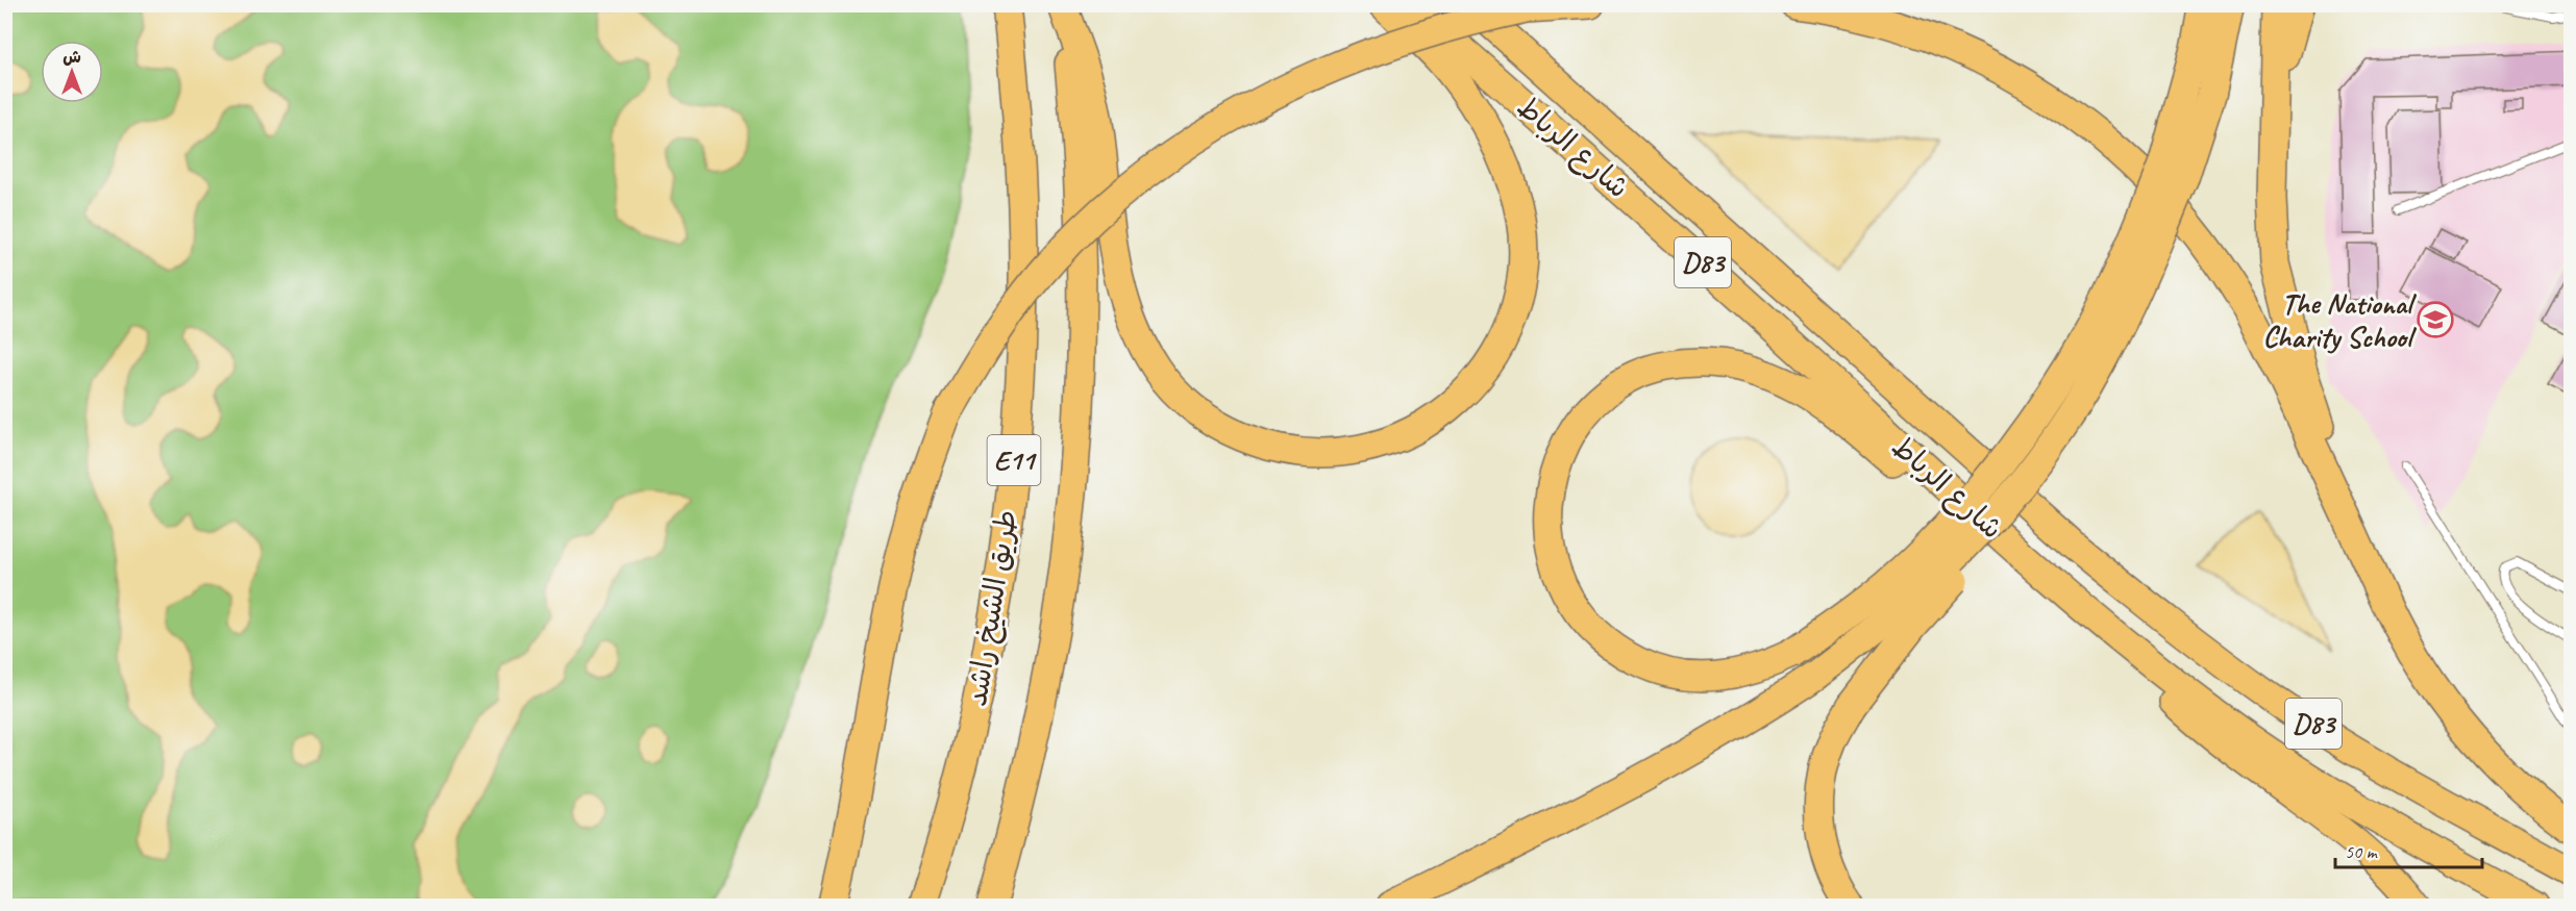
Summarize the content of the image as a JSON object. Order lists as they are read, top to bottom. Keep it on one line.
{"streets":{"highway":["شارع الرباط","D83","E11","طريق الشيخ راشد"]},"places":{"school or university":["The National Charity School"]},"scale_bar":"50 m","north":"top"}
